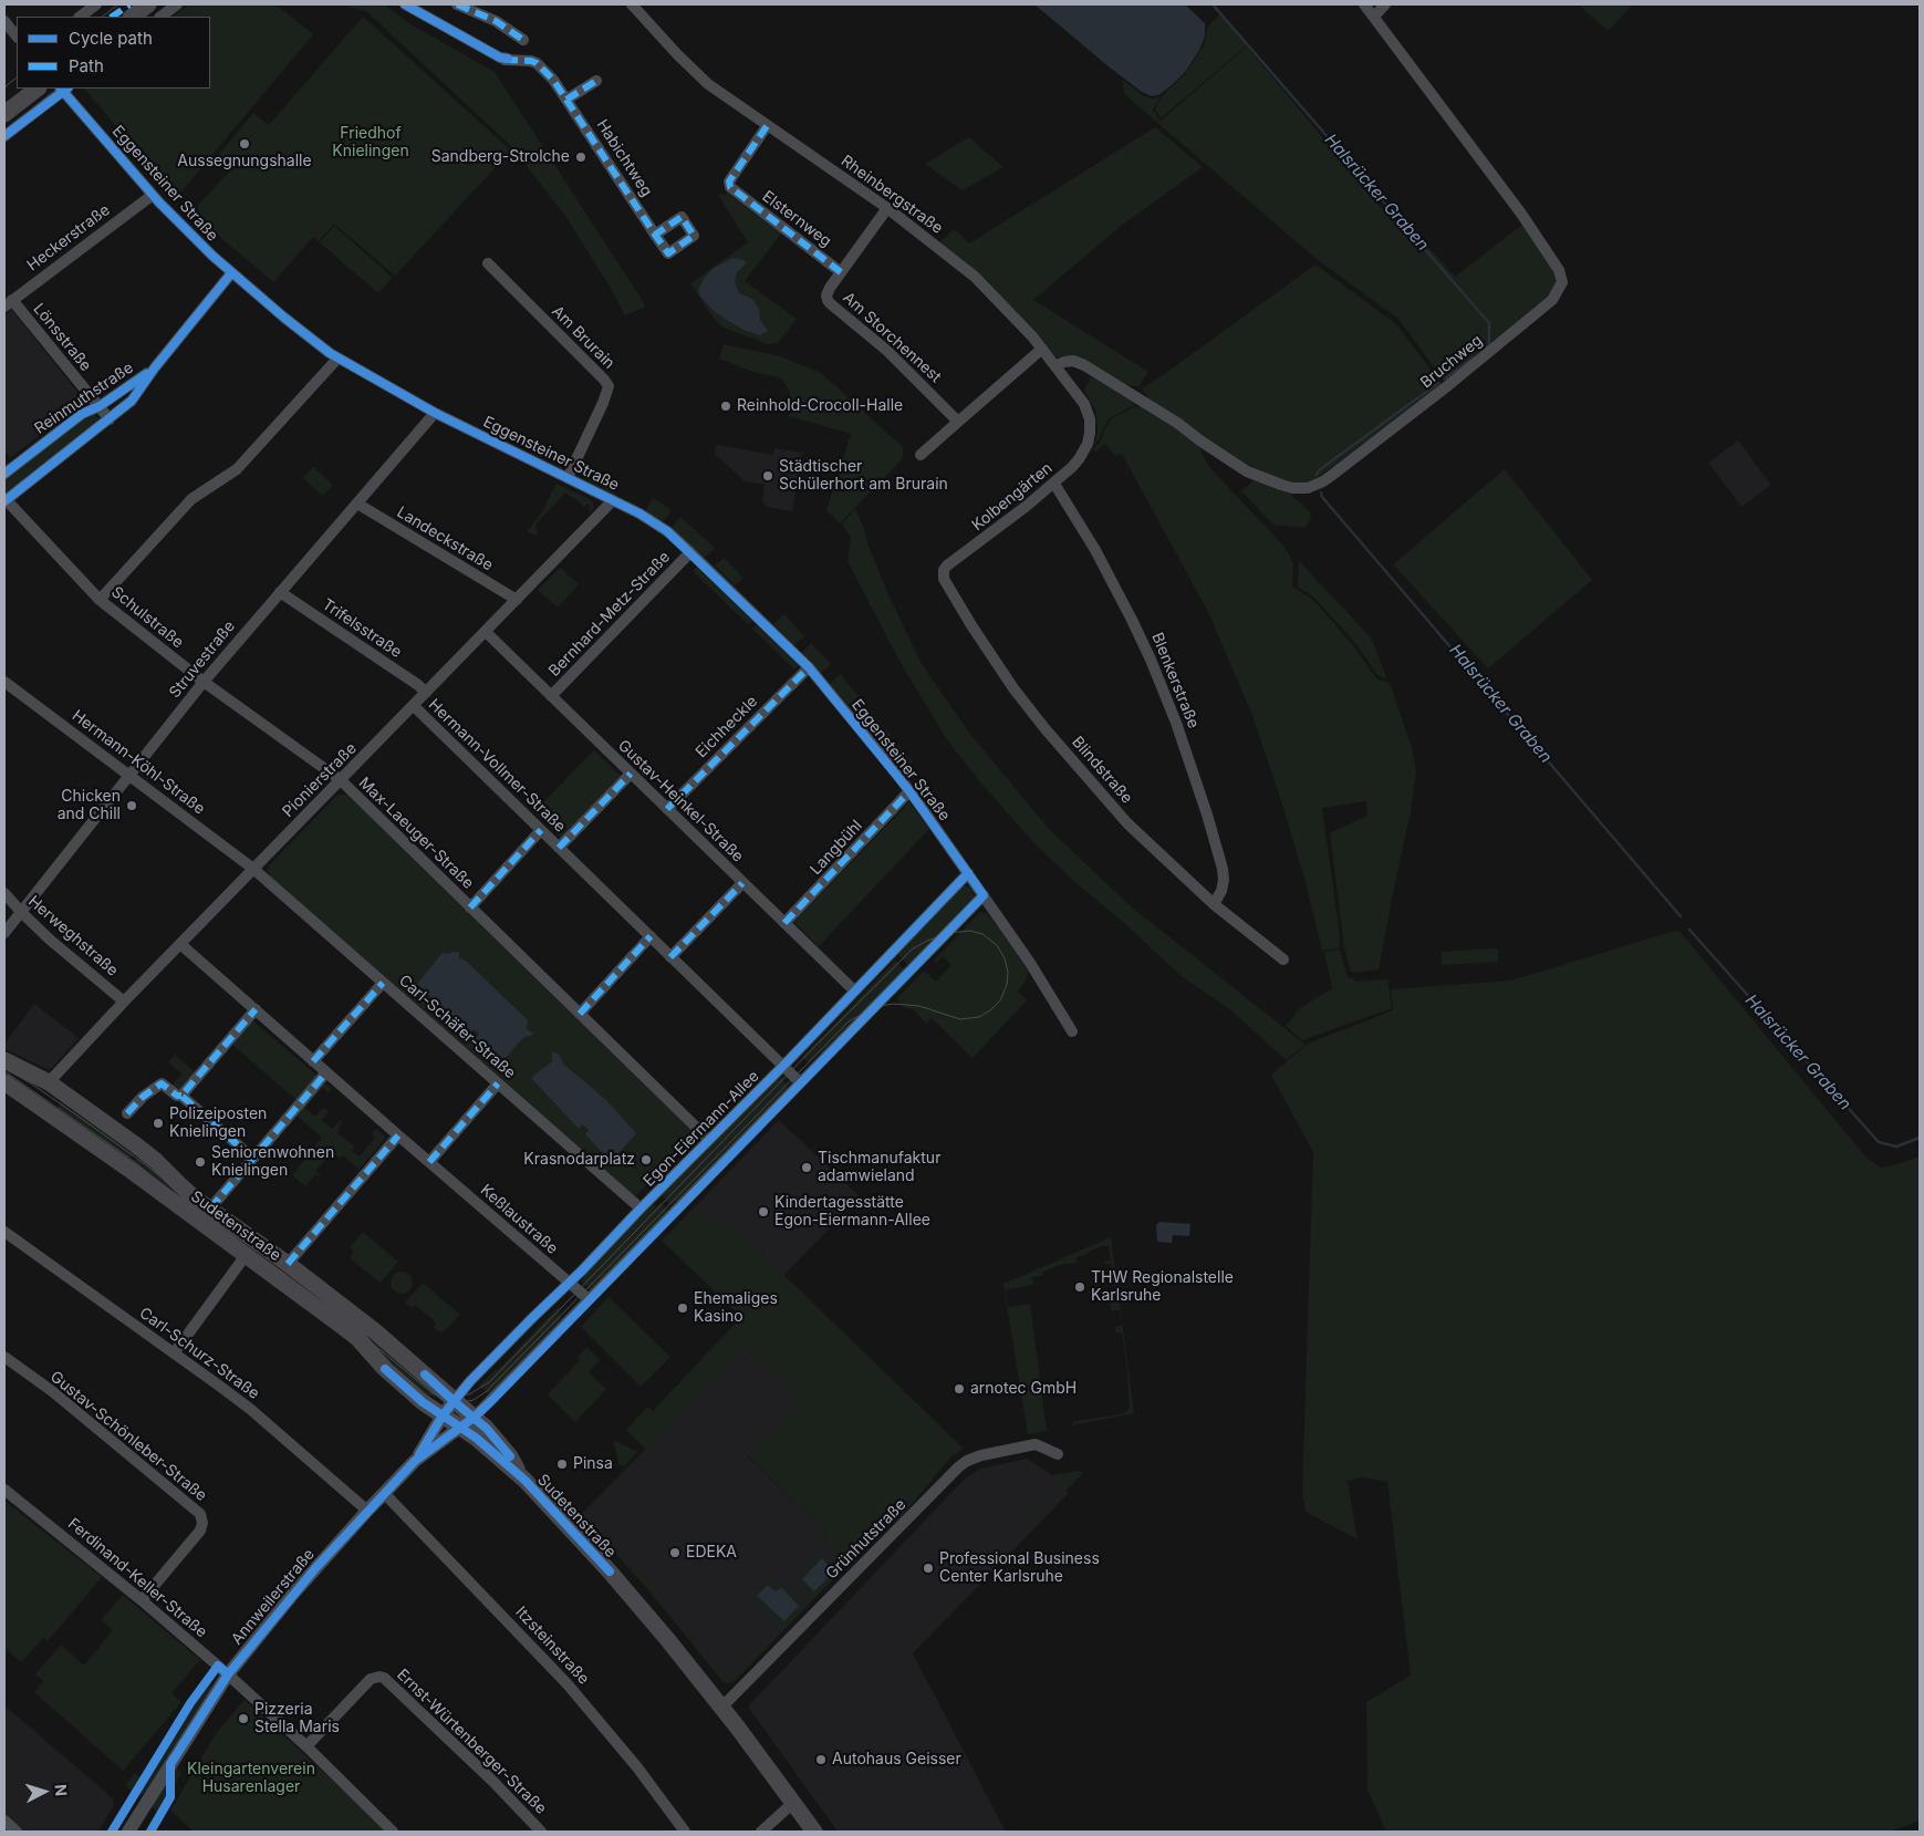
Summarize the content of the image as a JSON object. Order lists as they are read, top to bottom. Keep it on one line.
{"streets":{"main road":["Sudetenstraße"],"street":["Habichtweg","Eggensteiner Straße","Rheinbergstraße","Elsternweg","Heckerstraße","Lönsstraße","Am Brurain","Am Storchennest","Bruchweg","Reinmuthstraße","Kolbengärten","Landeckstraße","Bernhard-Metz-Straße","Schulstraße","Trifelsstraße","Struvestraße","Blenkerstraße","Eichheckle","Hermann-Köhl-Straße","Hermann-Vollmer-Straße","Blindstraße","Pionierstraße","Gustav-Heinkel-Straße","Max-Laeuger-Straße","Langbühl","Herweghstraße","Carl-Schäfer-Straße","Egon-Eiermann-Allee","Keßlaustraße","Carl-Schurz-Straße","Gustav-Schönleber-Straße","Grünhutstraße","Ferdinand-Keller-Straße","Annweilerstraße","Itzsteinstraße","Ernst-Würtenberger-Straße"]},"crossings":[["Eggensteiner Straße","Heckerstraße"],["Eggensteiner Straße","Am Brurain"],["Eggensteiner Straße","Reinmuthstraße"],["Eggensteiner Straße","Bernhard-Metz-Straße"],["Eggensteiner Straße","Struvestraße"],["Eggensteiner Straße","Eichheckle"],["Eggensteiner Straße","Pionierstraße"],["Eggensteiner Straße","Langbühl"],["Eggensteiner Straße","Egon-Eiermann-Allee"],["Rheinbergstraße","Elsternweg"],["Rheinbergstraße","Bruchweg"],["Rheinbergstraße","Kolbengärten"],["Elsternweg","Am Storchennest"],["Heckerstraße","Lönsstraße"],["Lönsstraße","Reinmuthstraße"],["Reinmuthstraße","Schulstraße"],["Kolbengärten","Blenkerstraße"],["Kolbengärten","Blindstraße"],["Landeckstraße","Struvestraße"],["Landeckstraße","Pionierstraße"],["Bernhard-Metz-Straße","Gustav-Heinkel-Straße"],["Schulstraße","Struvestraße"],["Schulstraße","Pionierstraße"],["Schulstraße","Max-Laeuger-Straße"],["Trifelsstraße","Struvestraße"],["Trifelsstraße","Pionierstraße"],["Struvestraße","Hermann-Köhl-Straße"],["Struvestraße","Herweghstraße"],["Blenkerstraße","Blindstraße"],["Eichheckle","Gustav-Heinkel-Straße"],["Hermann-Köhl-Straße","Pionierstraße"],["Hermann-Köhl-Straße","Carl-Schäfer-Straße"],["Hermann-Vollmer-Straße","Pionierstraße"],["Hermann-Vollmer-Straße","Gustav-Heinkel-Straße"],["Hermann-Vollmer-Straße","Max-Laeuger-Straße"],["Hermann-Vollmer-Straße","Egon-Eiermann-Allee"],["Pionierstraße","Gustav-Heinkel-Straße"],["Pionierstraße","Max-Laeuger-Straße"],["Pionierstraße","Herweghstraße"],["Pionierstraße","Carl-Schäfer-Straße"],["Pionierstraße","Keßlaustraße"],["Pionierstraße","Sudetenstraße"],["Gustav-Heinkel-Straße","Langbühl"],["Gustav-Heinkel-Straße","Egon-Eiermann-Allee"],["Max-Laeuger-Straße","Egon-Eiermann-Allee"],["Carl-Schäfer-Straße","Egon-Eiermann-Allee"],["Egon-Eiermann-Allee","Keßlaustraße"],["Egon-Eiermann-Allee","Sudetenstraße"],["Egon-Eiermann-Allee","Annweilerstraße"],["Sudetenstraße","Carl-Schurz-Straße"],["Sudetenstraße","Grünhutstraße"],["Sudetenstraße","Annweilerstraße"],["Carl-Schurz-Straße","Annweilerstraße"],["Gustav-Schönleber-Straße","Ferdinand-Keller-Straße"],["Ferdinand-Keller-Straße","Annweilerstraße"],["Ferdinand-Keller-Straße","Ernst-Würtenberger-Straße"],["Annweilerstraße","Itzsteinstraße"]],"water":["Halsrücker Graben"],"parks":["Friedhof Knielingen","Kleingartenverein Husarenlager"],"places":["Aussegnungshalle","Sandberg-Strolche","Reinhold-Crocoll-Halle","Städtischer Schülerhort am Brurain","Chicken and Chill","Polizeiposten Knielingen","Krasnodarplatz","Seniorenwohnen Knielingen","Tischmanufaktur adamwieland","Kindertagesstätte Egon-Eiermann-Allee","THW Regionalstelle Karlsruhe","Ehemaliges Kasino","arnotec GmbH","Pinsa","EDEKA","Professional Business Center Karlsruhe","Pizzeria Stella Maris","Autohaus Geisser"],"legend":["Cycle path","Path"],"north":"right"}
